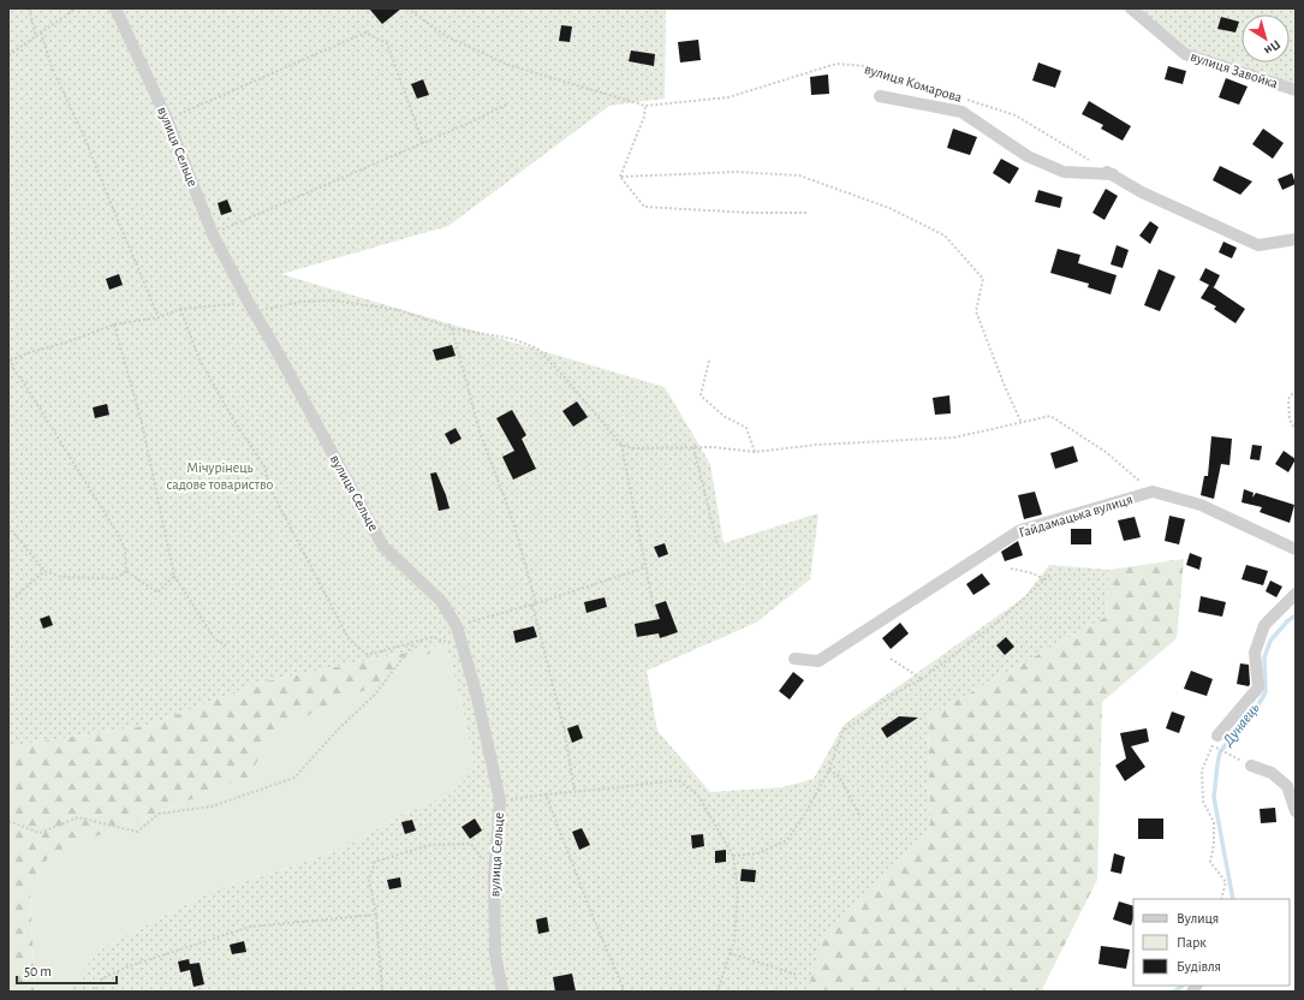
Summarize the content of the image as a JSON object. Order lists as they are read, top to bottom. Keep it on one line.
{"streets":{"street":["вулиця Завойка","вулиця Сельце","Гайдамацька вулиця"],"path":["вулиця Комарова"]},"water":["Дунаець"],"parks":["Мічурінець садове товариство"],"legend":["Вулиця","Парк","Будівля"],"scale_bar":"50 m","north":"bottom right"}
